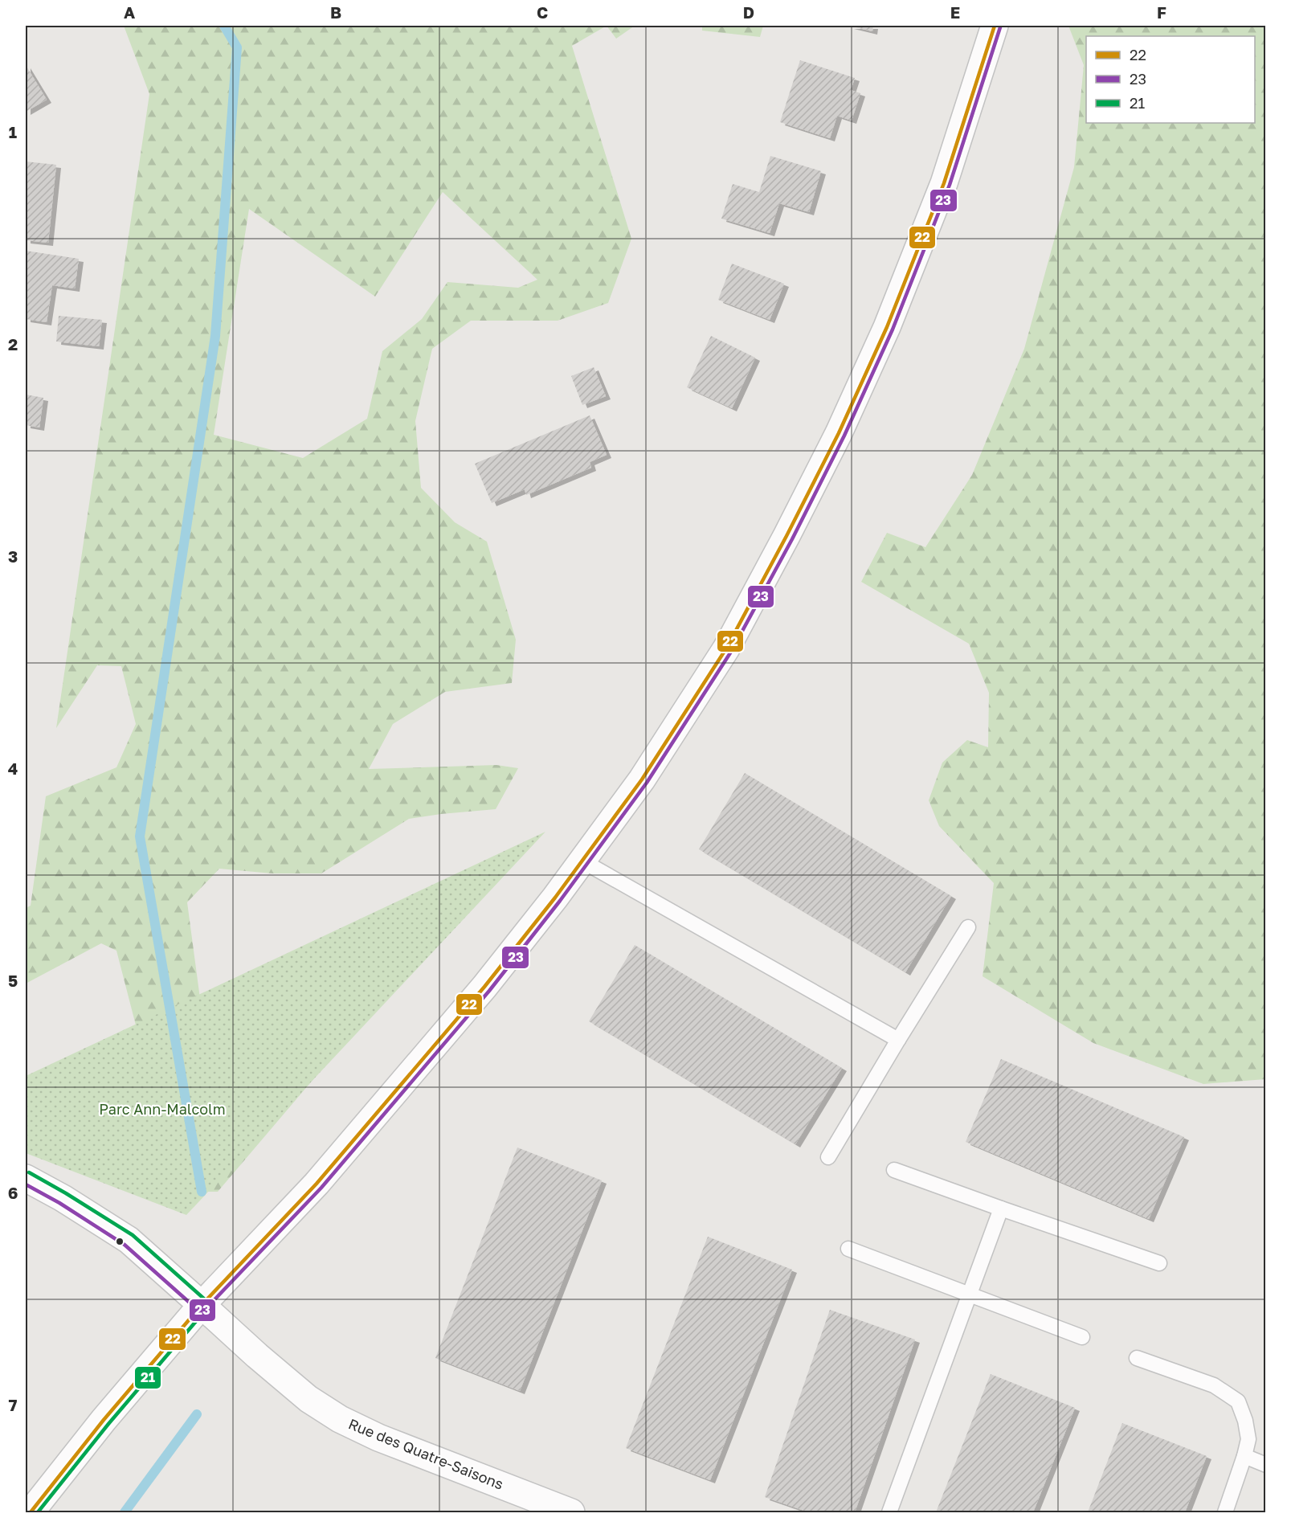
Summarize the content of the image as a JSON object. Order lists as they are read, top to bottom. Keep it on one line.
{"streets":{"street":["Rue des Quatre-Saisons"]},"parks":["Parc Ann-Malcolm"],"lines":["transit line 22","transit line 23","transit line 21"],"legend":["22","23","21"],"grid":{"columns":["A","B","C","D","E","F"],"rows":["1","2","3","4","5","6","7"]}}
